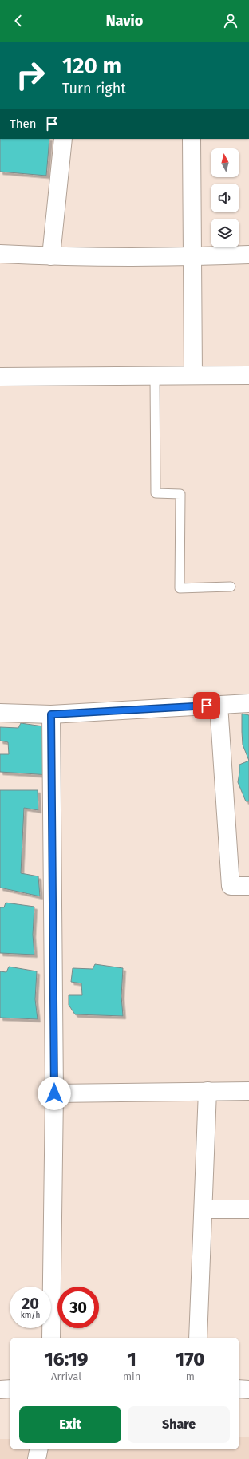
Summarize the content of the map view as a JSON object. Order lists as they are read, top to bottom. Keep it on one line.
{"north":"top","page":{"header":"Navio","turn":["120 m","Turn right"],"then":"Then","speed":"20 km/h","limit":"30","eta":["16:19","Arrival","1","min","170","m"],"buttons":["Exit","Share"]}}
